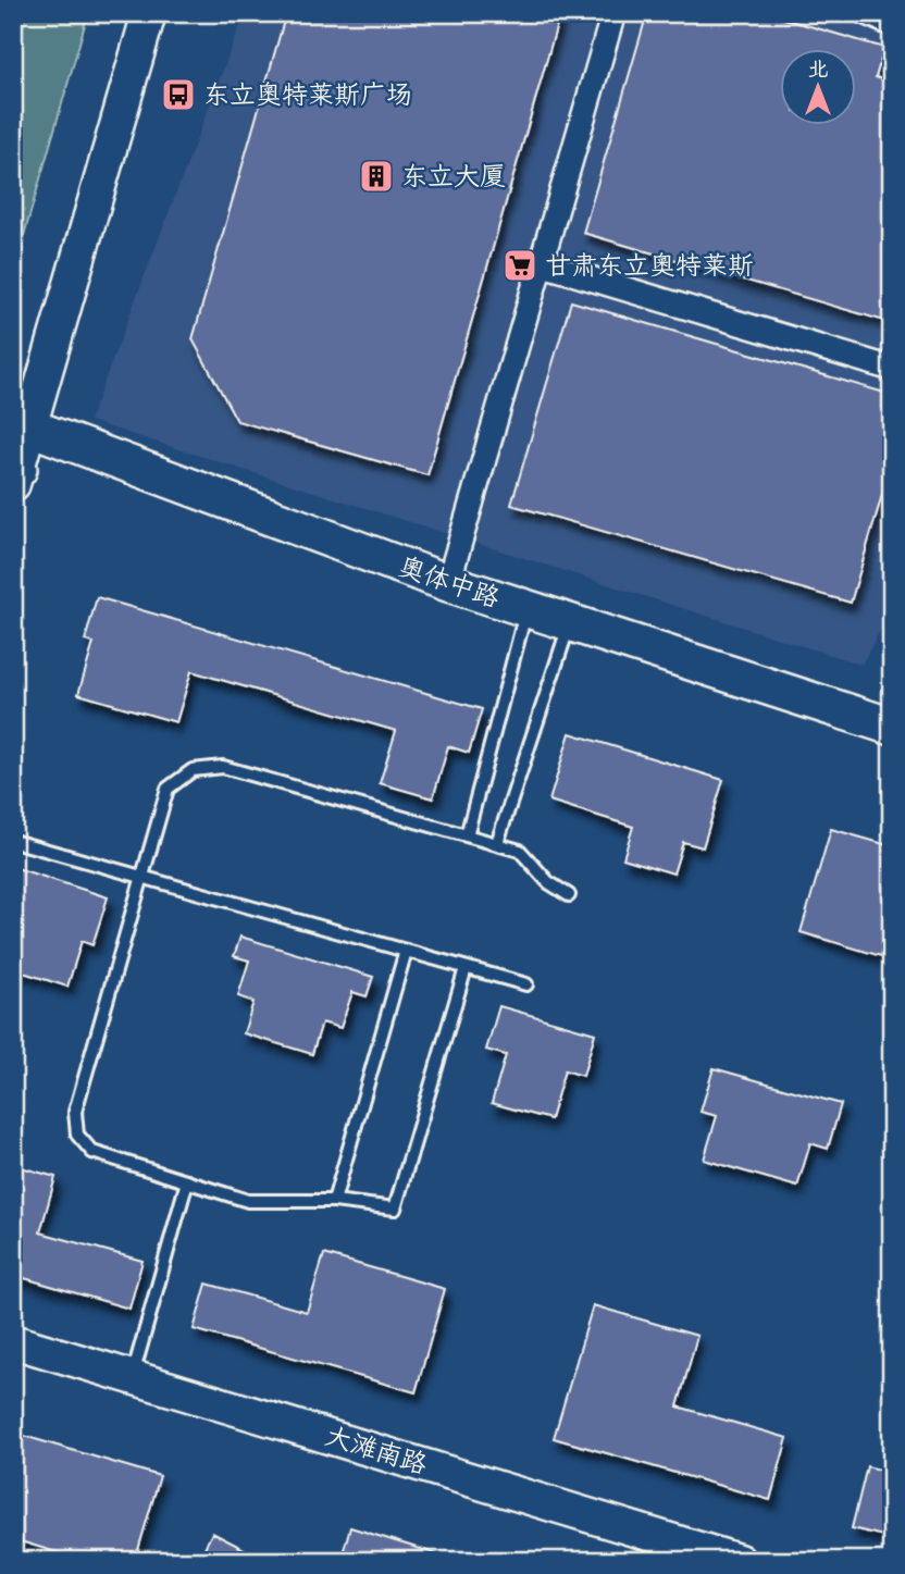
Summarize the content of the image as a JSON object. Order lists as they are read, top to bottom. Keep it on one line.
{"streets":{"main road":["奥体中路"],"street":["大滩南路"]},"places":{"bus stop":["东立奥特莱斯广场"],"building":["东立大厦"],"supermarket":["甘肃东立奥特莱斯"]},"north":"top"}
